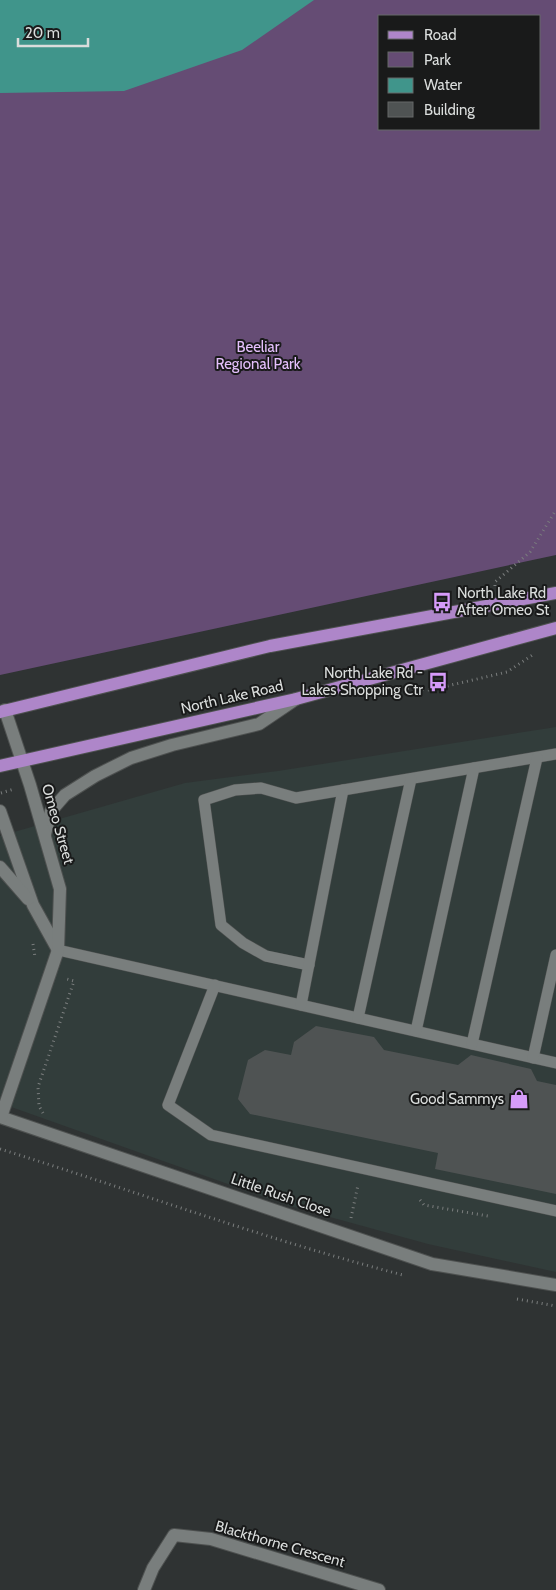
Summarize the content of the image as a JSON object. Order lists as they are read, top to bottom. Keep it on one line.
{"streets":{"main road":["North Lake Road"],"street":["Omeo Street","Little Rush Close","Blackthorne Crescent"]},"crossings":[["North Lake Road","Omeo Street"],["Omeo Street","Little Rush Close"]],"parks":["Beeliar Regional Park"],"places":{"bus stop":["North Lake Rd After Omeo St","North Lake Rd - Lakes Shopping Ctr"],"shop":["Good Sammys"]},"legend":["Road","Park","Water","Building"],"scale_bar":"20 m"}
